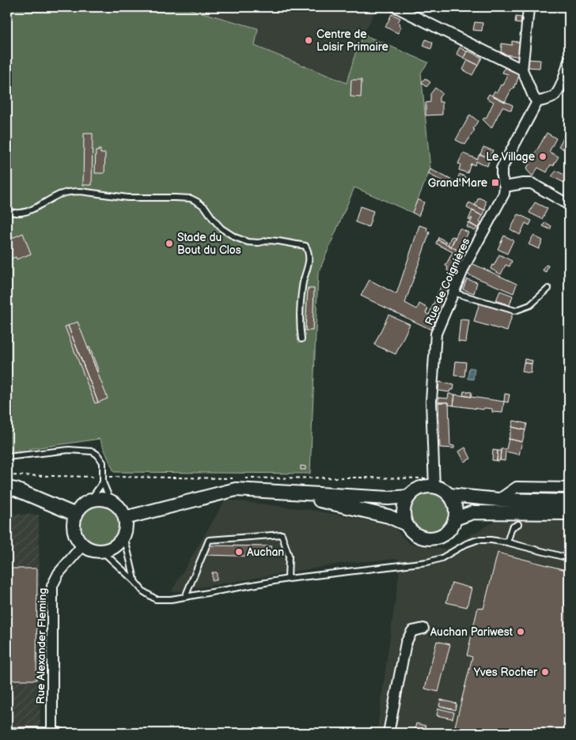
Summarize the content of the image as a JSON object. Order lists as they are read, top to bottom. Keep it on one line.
{"streets":{"street":["Rue de Coignières","Rue Alexander Fleming"]},"places":{"other":["Centre de Loisir Primaire","Le Village","Stade du Bout du Clos","Auchan","Auchan Pariwest","Yves Rocher"],"transit":["Grand'Mare"]}}
